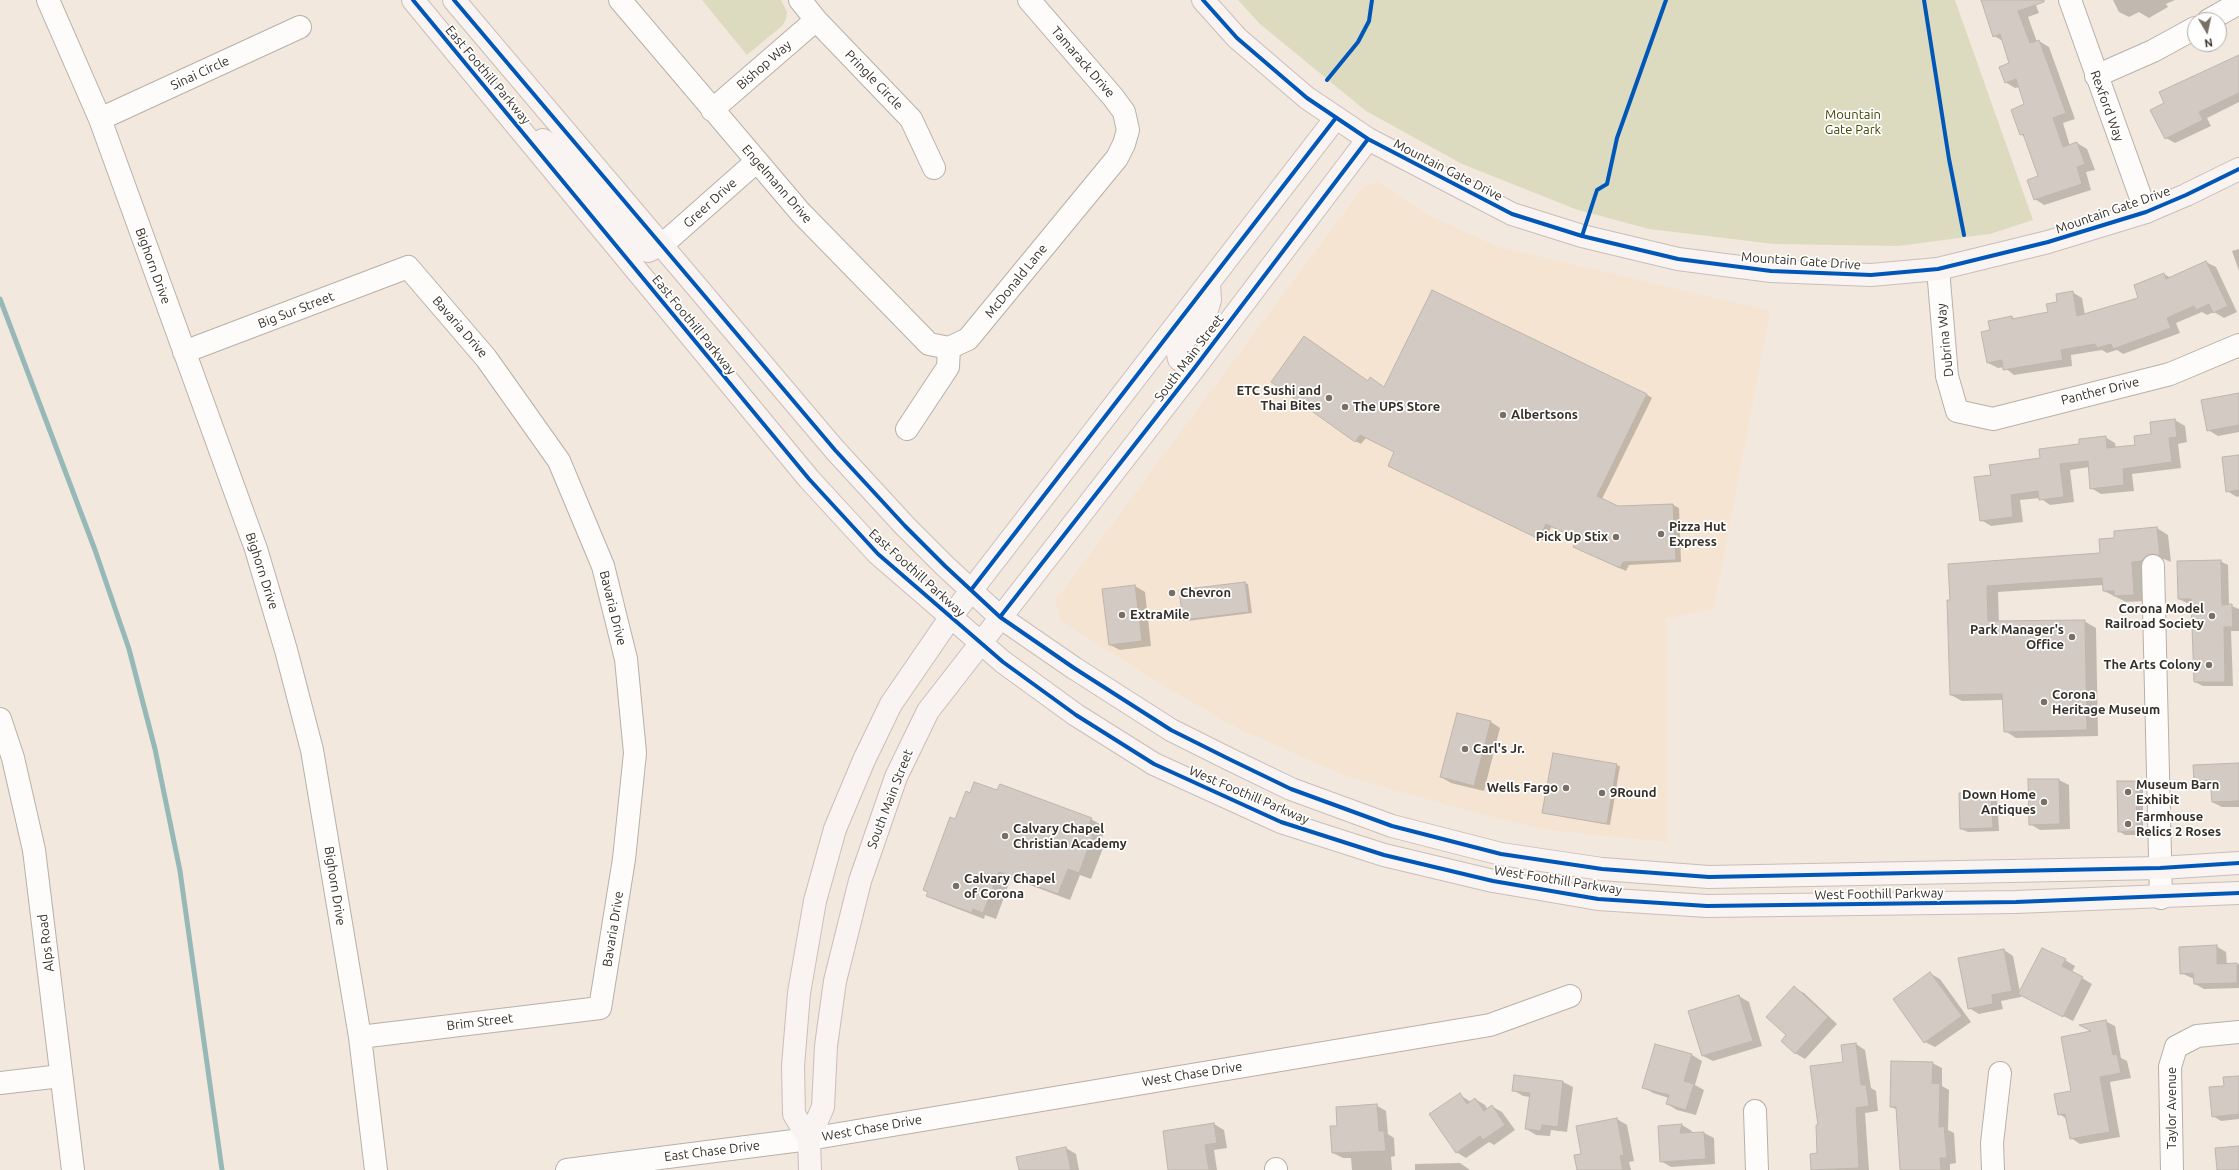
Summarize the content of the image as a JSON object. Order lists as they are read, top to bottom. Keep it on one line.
{"streets":{"main road":["East Foothill Parkway","Mountain Gate Drive","South Main Street","West Foothill Parkway"],"street":["Tamarack Drive","Bishop Way","Sinai Circle","Pringle Circle","Rexford Way","Engelmann Drive","Greer Drive","Bighorn Drive","McDonald Lane","Big Sur Street","Bavaria Drive","Dubrina Way","Panther Drive","Alps Road","Brim Street","West Chase Drive","Taylor Avenue","East Chase Drive"]},"crossings":[["Tamarack Drive","McDonald Lane"],["Bishop Way","Pringle Circle"],["Bishop Way","Engelmann Drive"],["Sinai Circle","Bighorn Drive"],["East Foothill Parkway","Greer Drive"],["East Foothill Parkway","South Main Street"],["East Foothill Parkway","West Foothill Parkway"],["Rexford Way","Mountain Gate Drive"],["Mountain Gate Drive","Dubrina Way"],["Mountain Gate Drive","South Main Street"],["Engelmann Drive","Greer Drive"],["Engelmann Drive","McDonald Lane"],["Bighorn Drive","Big Sur Street"],["Bighorn Drive","Brim Street"],["Big Sur Street","Bavaria Drive"],["Bavaria Drive","Brim Street"],["Dubrina Way","Panther Drive"],["South Main Street","West Foothill Parkway"],["South Main Street","West Chase Drive"],["South Main Street","East Chase Drive"],["West Chase Drive","East Chase Drive"]],"parks":["Mountain Gate Park"],"places":["ETC Sushi and Thai Bites","The UPS Store","Albertsons","Pizza Hut Express","Pick Up Stix","Chevron","ExtraMile","Corona Model Railroad Society","Park Manager's Office","The Arts Colony","Corona Heritage Museum","Carl's Jr.","Wells Fargo","Museum Barn Exhibit","9Round","Down Home Antiques","Farmhouse Relics 2 Roses","Calvary Chapel Christian Academy","Calvary Chapel of Corona"],"north":"bottom"}
